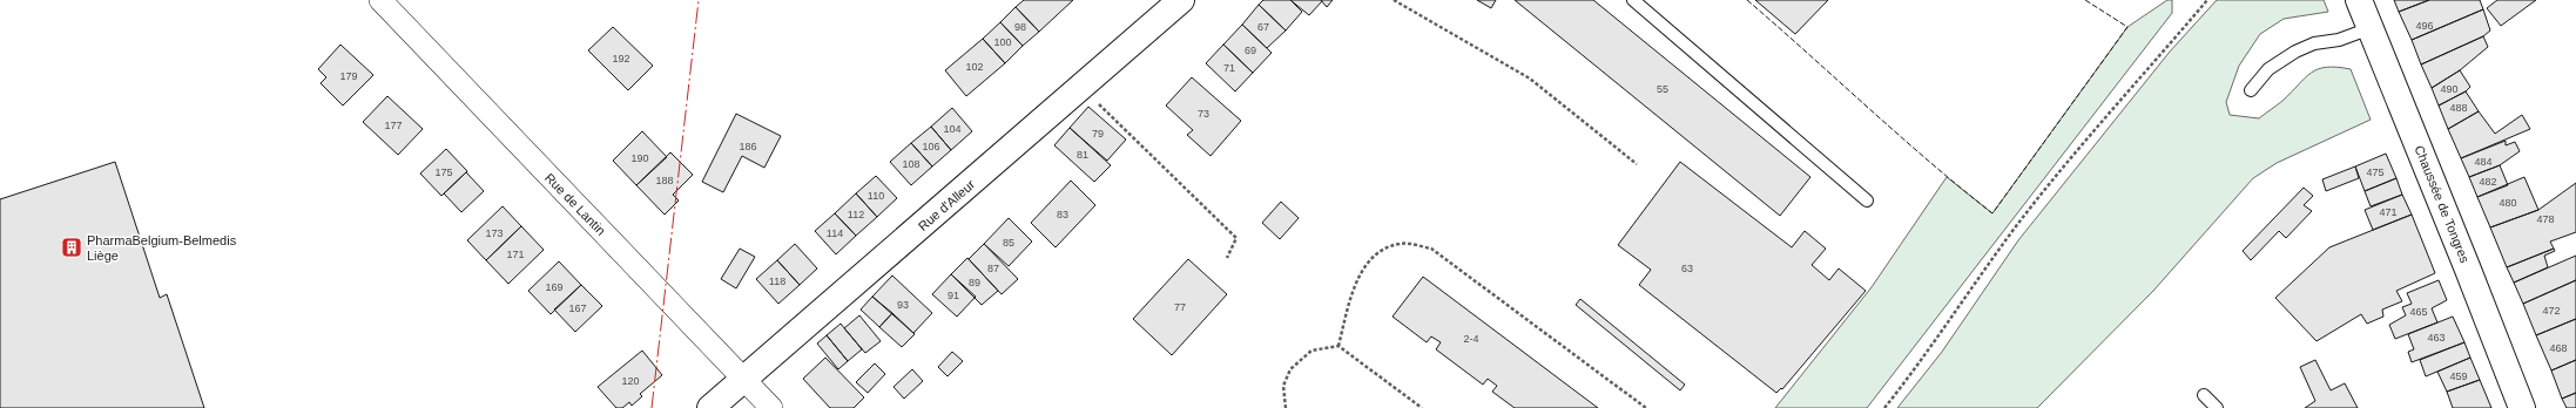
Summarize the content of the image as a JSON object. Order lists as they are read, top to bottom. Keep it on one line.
{"streets":{"street":["Rue de Lantin","Chaussée de Tongres","Rue d'Alleur"]},"crossings":[["Rue de Lantin","Rue d'Alleur"]],"places":{"building":["PharmaBelgium-Belmedis Liège"]},"house_numbers":["496","98","67","100","69","192","102","71","179","55","490","488","73","177","104","79","186","106","81","190","484","108","175","475","188","482","110","480","471","112","83","478","173","114","85","171","87","63","118","89","169","91","93","77","167","472","465","463","2-4","468","459","120"]}
